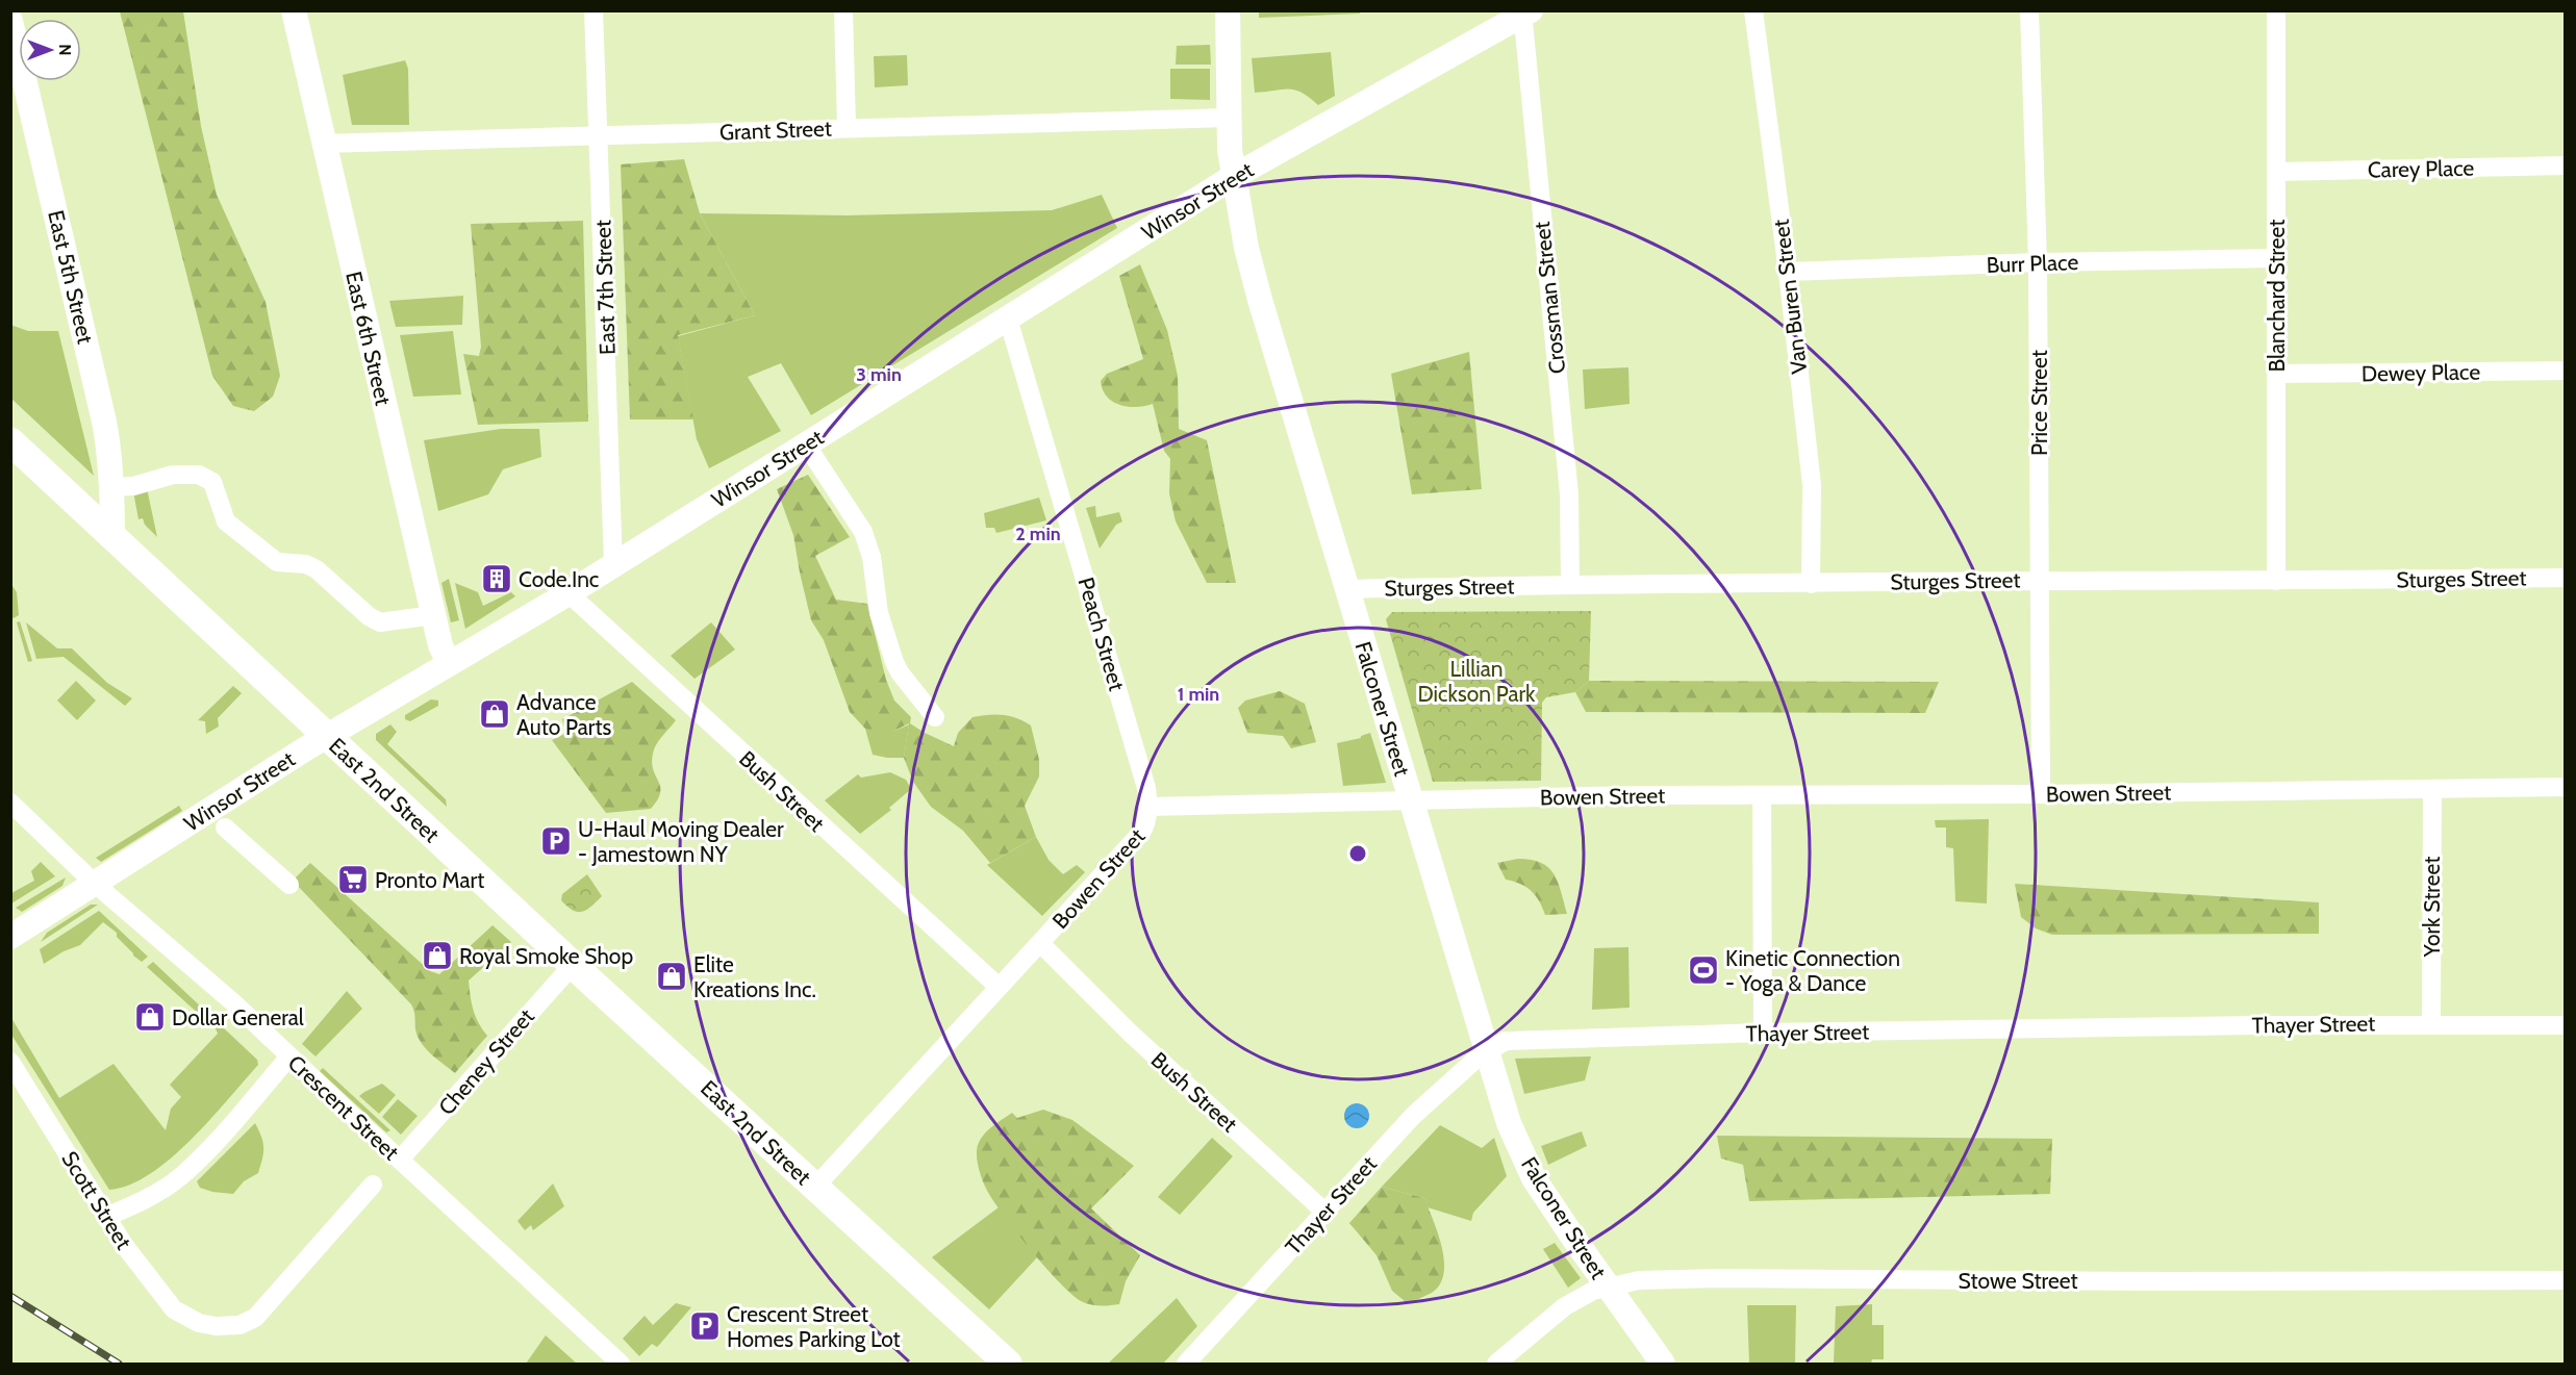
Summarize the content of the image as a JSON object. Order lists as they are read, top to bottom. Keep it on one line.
{"streets":{"main road":["East 2nd Street"],"street":["Grant Street","Carey Place","Winsor Street","Burr Place","East 5th Street","East 7th Street","Blanchard Street","Van Buren Street","Crossman Street","East 6th Street","Dewey Place","Price Street","Sturges Street","Peach Street","Falconer Street","Bush Street","Bowen Street","York Street","Thayer Street","Cheney Street","Crescent Street","Scott Street","Stowe Street"]},"crossings":[["Grant Street","East 7th Street"],["Grant Street","East 6th Street"],["Grant Street","Falconer Street"],["Carey Place","Blanchard Street"],["Winsor Street","East 7th Street"],["Winsor Street","Crossman Street"],["Winsor Street","East 6th Street"],["Winsor Street","Peach Street"],["Winsor Street","Falconer Street"],["Winsor Street","East 2nd Street"],["Winsor Street","Bush Street"],["Winsor Street","Crescent Street"],["Burr Place","Blanchard Street"],["Burr Place","Van Buren Street"],["Burr Place","Price Street"],["East 5th Street","East 2nd Street"],["Blanchard Street","Dewey Place"],["Blanchard Street","Sturges Street"],["Van Buren Street","Sturges Street"],["Crossman Street","Sturges Street"],["Price Street","Sturges Street"],["Price Street","Bowen Street"],["Sturges Street","Falconer Street"],["Peach Street","Bowen Street"],["Falconer Street","Bowen Street"],["Falconer Street","Thayer Street"],["Falconer Street","Stowe Street"],["East 2nd Street","Bowen Street"],["East 2nd Street","Cheney Street"],["Bush Street","Bowen Street"],["Bush Street","Thayer Street"],["Bowen Street","York Street"],["York Street","Thayer Street"],["Cheney Street","Crescent Street"]],"parks":["Lillian Dickson Park"],"places":{"building":["Code.Inc"],"shop":["Advance Auto Parts","Royal Smoke Shop","Elite Kreations Inc.","Dollar General"],"parking":["U-Haul Moving Dealer - Jamestown NY","Crescent Street Homes Parking Lot"],"supermarket":["Pronto Mart"],"sports":["Kinetic Connection - Yoga & Dance"]},"north":"right","rings":["3 min","2 min","1 min"]}
